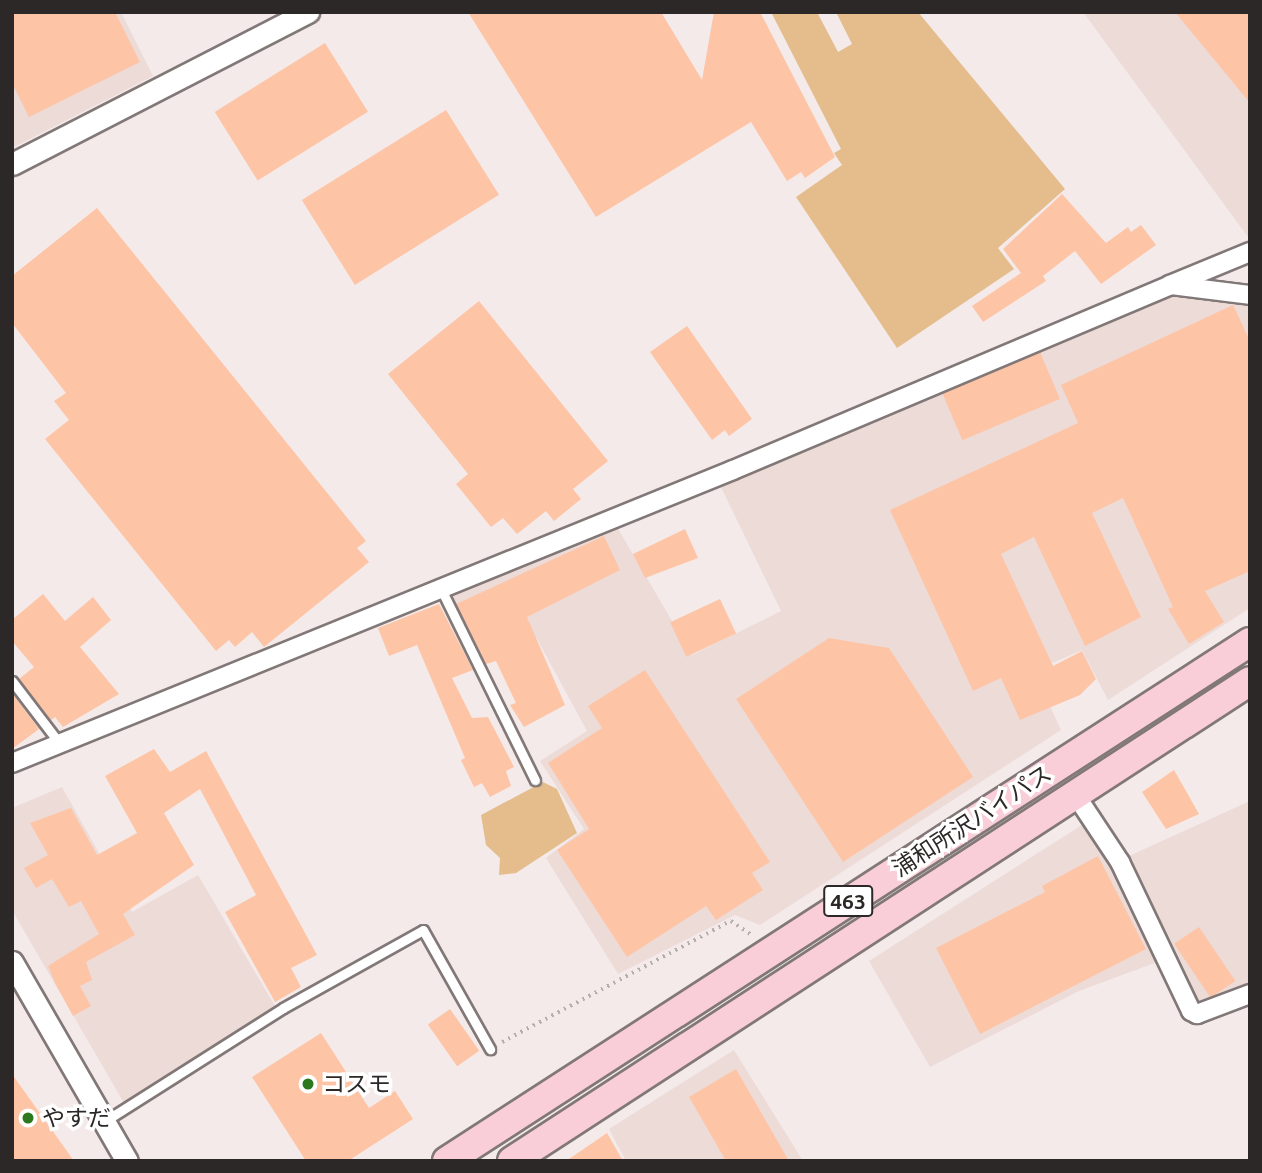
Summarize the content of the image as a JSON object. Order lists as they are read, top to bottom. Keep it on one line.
{"streets":{"highway":["浦和所沢バイパス","463"]},"places":["コスモ","やすだ"]}
